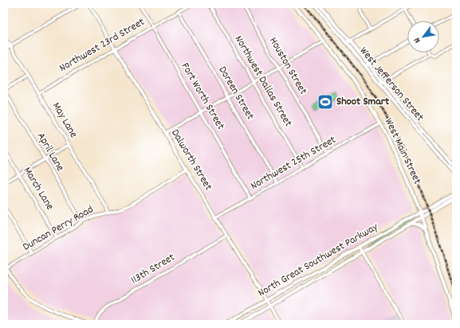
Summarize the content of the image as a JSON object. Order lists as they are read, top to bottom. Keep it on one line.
{"streets":{"main road":["West Jefferson Street","West Main Street","North Great Southwest Parkway"],"street":["Northwest 23rd Street","Houston Street","Northwest Dallas Street","Doreen Street","Fort Worth Street","May Lane","April Lane","Dalworth Street","Northwest 25th Street","March Lane","Duncan Perry Road","113th Street"]},"crossings":[["Northwest 23rd Street","Doreen Street"],["Northwest 23rd Street","Fort Worth Street"],["Northwest 23rd Street","May Lane"],["Northwest 23rd Street","Dalworth Street"],["Houston Street","Northwest 25th Street"],["Northwest Dallas Street","Northwest 25th Street"],["Doreen Street","Northwest 25th Street"],["Fort Worth Street","Northwest 25th Street"],["May Lane","Duncan Perry Road"],["West Main Street","Northwest 25th Street"],["West Main Street","North Great Southwest Parkway"],["April Lane","Duncan Perry Road"],["Dalworth Street","Northwest 25th Street"],["Dalworth Street","Duncan Perry Road"],["Dalworth Street","North Great Southwest Parkway"],["Dalworth Street","113th Street"],["March Lane","Duncan Perry Road"]],"places":{"sports":["Shoot Smart"]},"north":"bottom left"}
